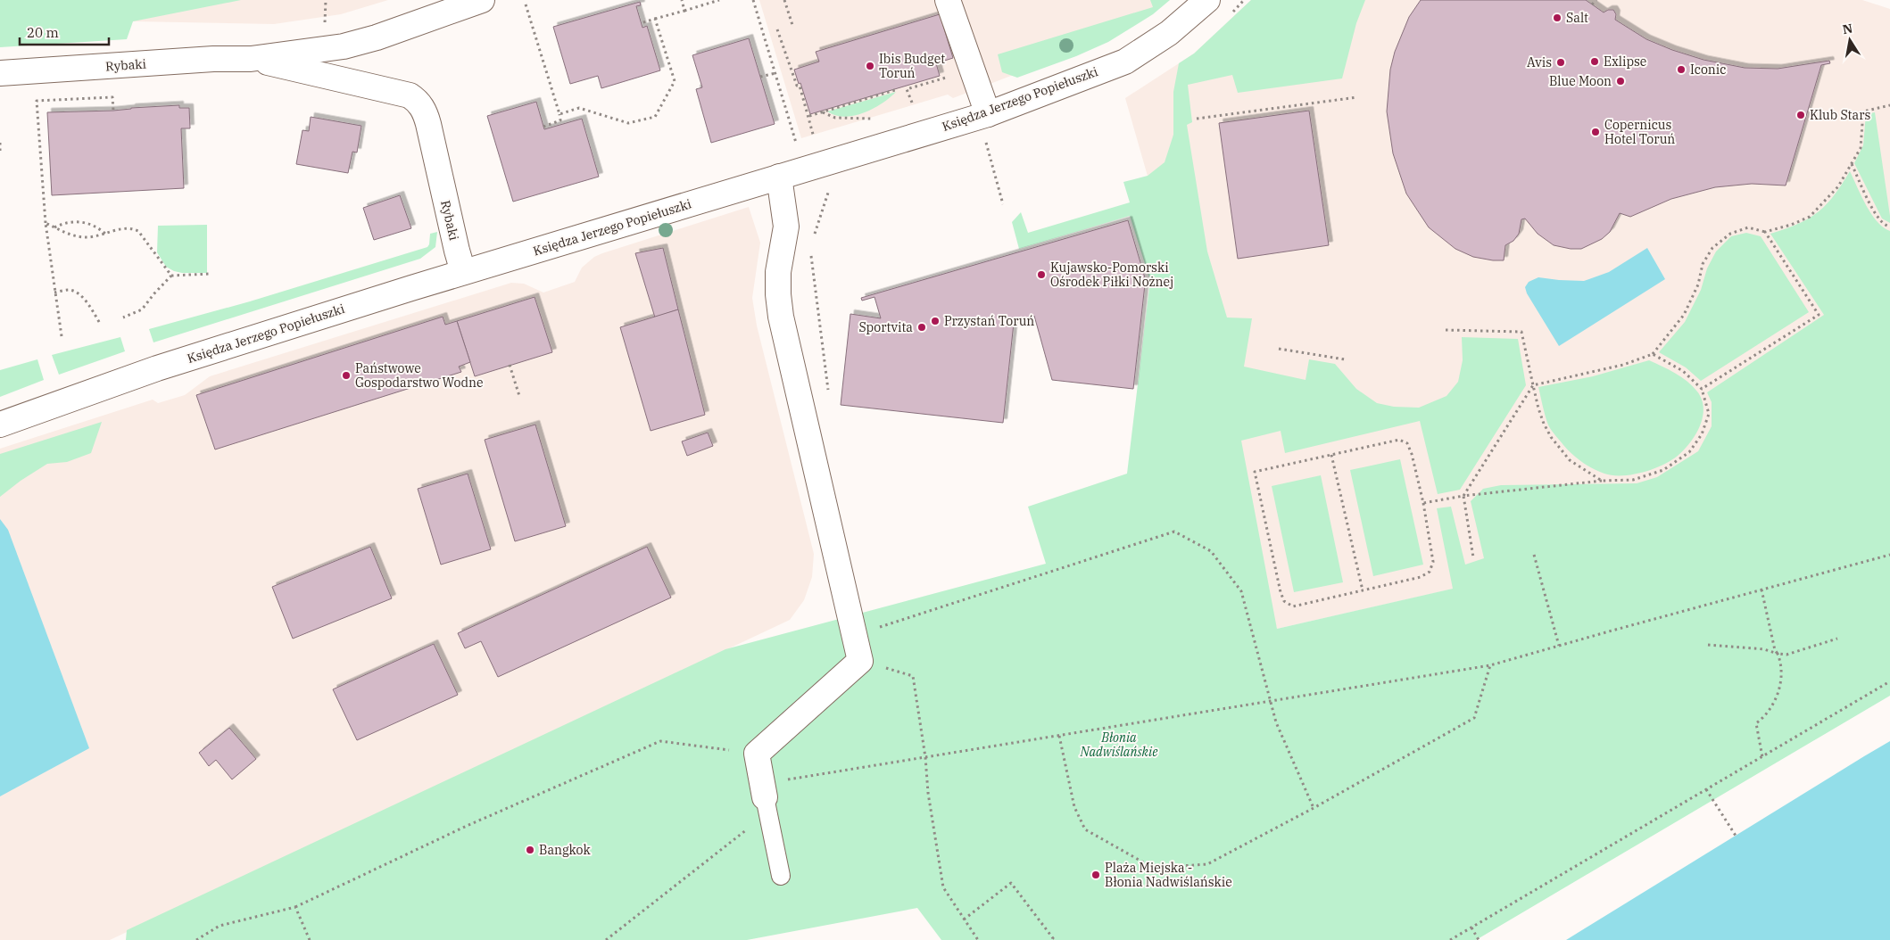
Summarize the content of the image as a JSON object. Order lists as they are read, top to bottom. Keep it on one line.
{"streets":{"street":["Rybaki","Księdza Jerzego Popiełuszki"]},"crossings":[["Rybaki","Księdza Jerzego Popiełuszki"]],"parks":["Błonia Nadwiślańskie"],"places":["Salt","Exlipse","Avis","Ibis Budget Toruń","Iconic","Blue Moon","Klub Stars","Copernicus Hotel Toruń","Kujawsko-Pomorski Ośrodek Piłki Nożnej","Przystań Toruń","Sportvita","Państwowe Gospodarstwo Wodne","Bangkok","Plaża Miejska - Błonia Nadwiślańskie"],"scale_bar":"20 m","north":"top"}
